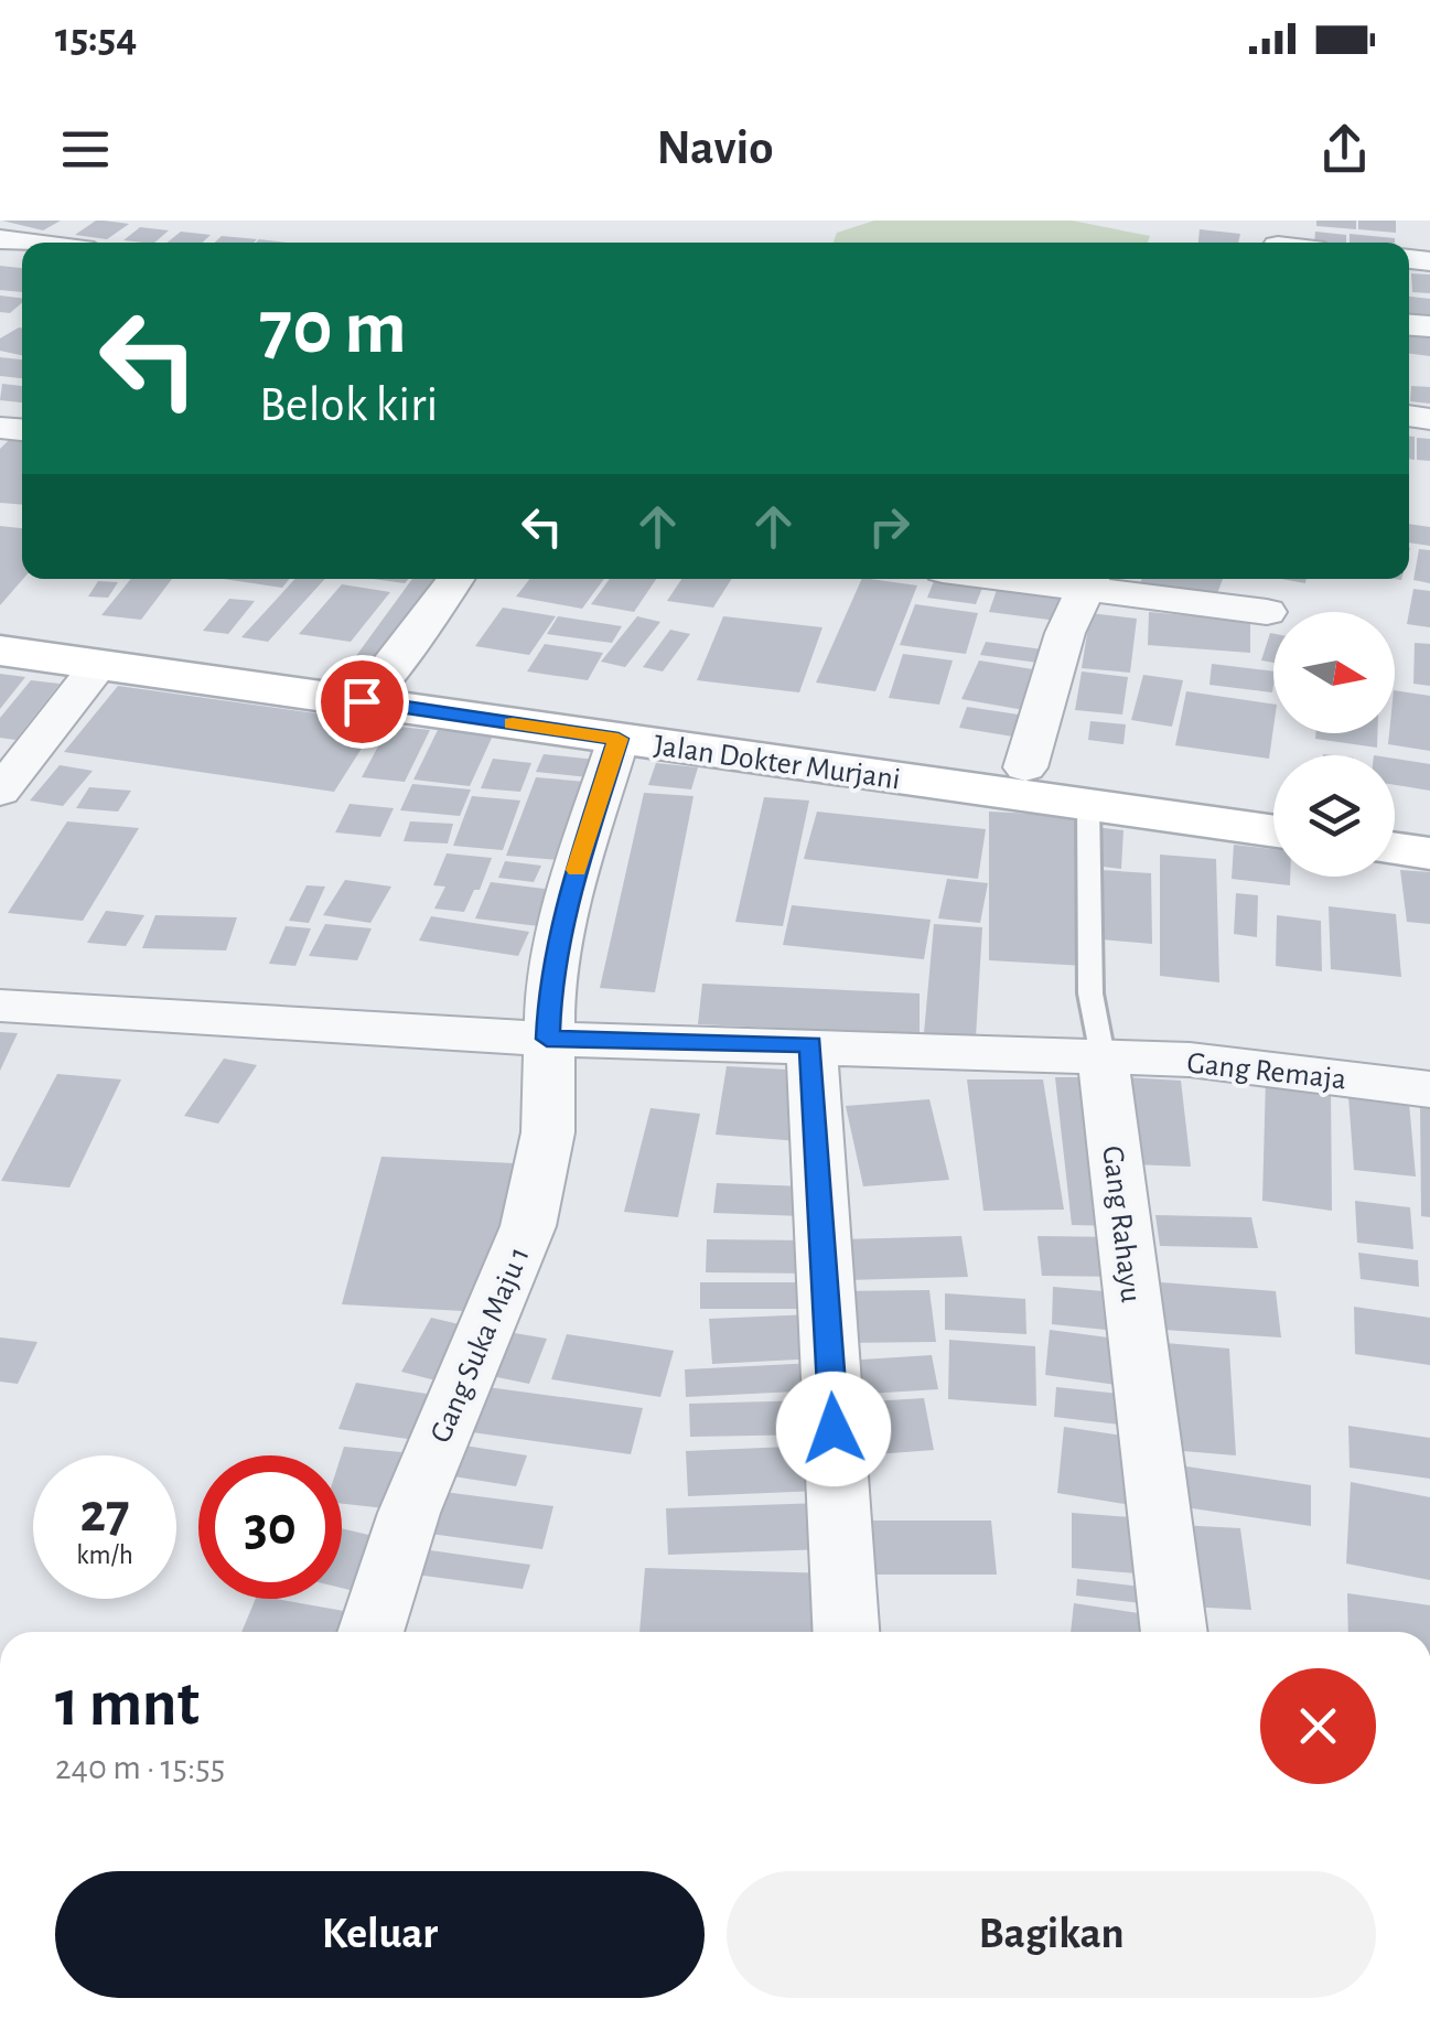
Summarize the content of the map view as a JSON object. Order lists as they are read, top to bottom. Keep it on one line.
{"streets":{"main road":["Jalan Dokter Murjani"],"street":["Gang Remaja","Gang Rahayu","Gang Suka Maju 1"]},"crossings":[["Jalan Dokter Murjani","Gang Rahayu"],["Jalan Dokter Murjani","Gang Suka Maju 1"],["Gang Remaja","Gang Rahayu"],["Gang Remaja","Gang Suka Maju 1"]],"north":"right","page":{"status":"15:54","header":"Navio","turn":["70 m","Belok kiri"],"speed":"27 km/h","limit":"30","heading":["1 mnt","240 m · 15:55"],"buttons":["Keluar","Bagikan"]}}
